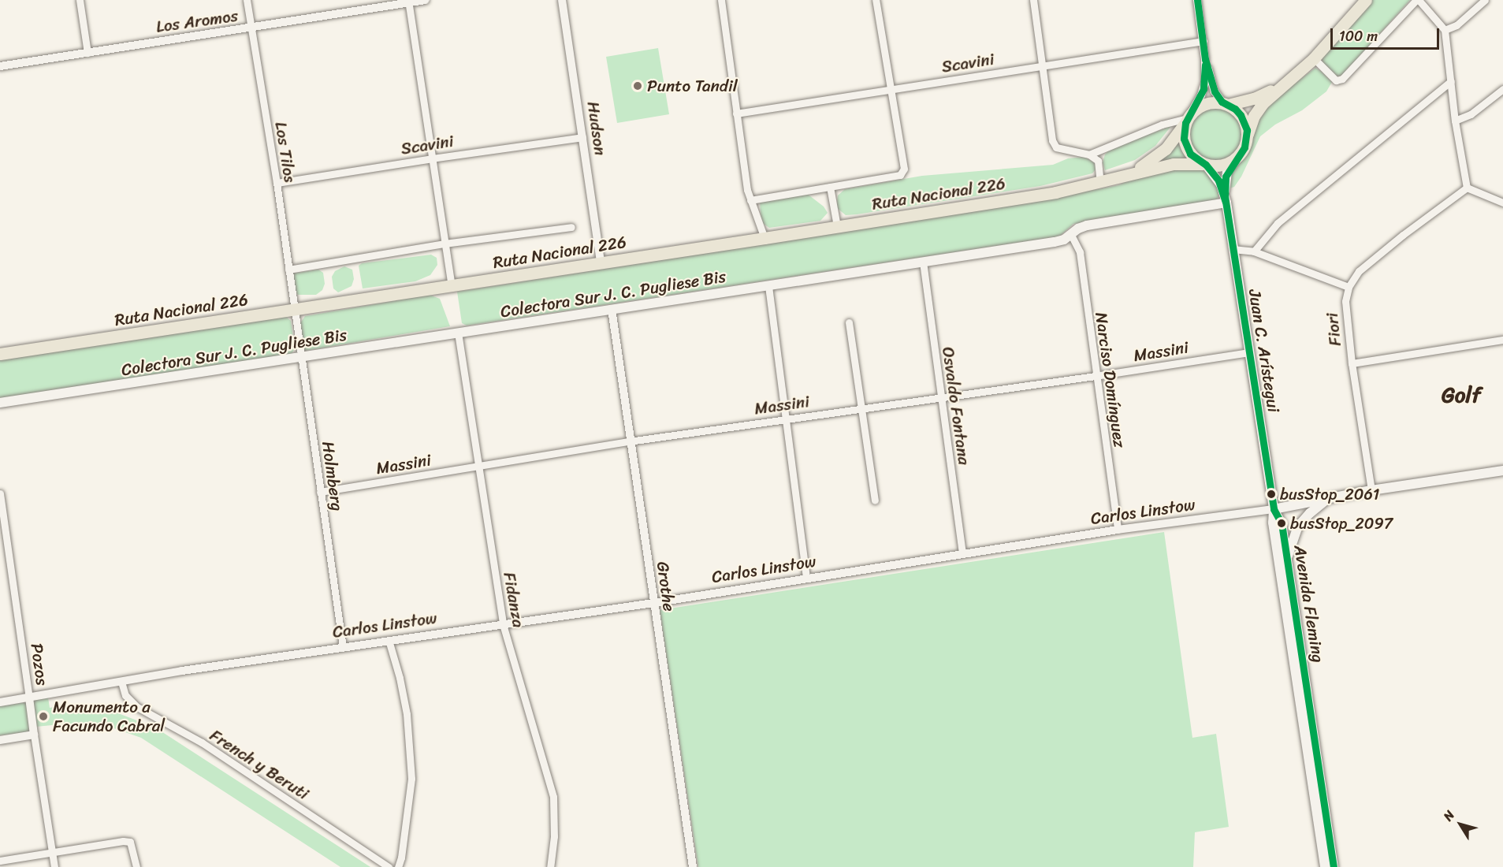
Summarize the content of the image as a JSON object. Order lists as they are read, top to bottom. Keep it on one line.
{"streets":{"highway":["Ruta Nacional 226"],"main road":["Colectora Sur J. C. Pugliese Bis","Juan C. Arístegui","Carlos Linstow","Avenida Fleming"],"street":["Los Aromos","Scavini","Hudson","Los Tilos","Fiori","Massini","Narciso Domínguez","Osvaldo Fontana","Holmberg","Grothe","Fidanza","Pozos","French y Beruti"]},"crossings":[["Los Aromos","Los Tilos"],["Scavini","Hudson"],["Scavini","Los Tilos"],["Hudson","Ruta Nacional 226"],["Los Tilos","Ruta Nacional 226"],["Los Tilos","Holmberg"],["Ruta Nacional 226","Juan C. Arístegui"],["Ruta Nacional 226","Holmberg"],["Colectora Sur J. C. Pugliese Bis","Juan C. Arístegui"],["Colectora Sur J. C. Pugliese Bis","Narciso Domínguez"],["Colectora Sur J. C. Pugliese Bis","Osvaldo Fontana"],["Colectora Sur J. C. Pugliese Bis","Holmberg"],["Colectora Sur J. C. Pugliese Bis","Grothe"],["Colectora Sur J. C. Pugliese Bis","Fidanza"],["Fiori","Carlos Linstow"],["Juan C. Arístegui","Massini"],["Juan C. Arístegui","Carlos Linstow"],["Juan C. Arístegui","Avenida Fleming"],["Massini","Narciso Domínguez"],["Massini","Osvaldo Fontana"],["Massini","Holmberg"],["Massini","Grothe"],["Massini","Fidanza"],["Narciso Domínguez","Carlos Linstow"],["Osvaldo Fontana","Carlos Linstow"],["Holmberg","Carlos Linstow"],["Carlos Linstow","Grothe"],["Carlos Linstow","Fidanza"],["Carlos Linstow","Avenida Fleming"],["Carlos Linstow","Pozos"],["Carlos Linstow","French y Beruti"]],"districts":["Golf"],"places":["Punto Tandil","busStop_2061","busStop_2097","Monumento a Facundo Cabral"],"scale_bar":"100 m","north":"top left"}
